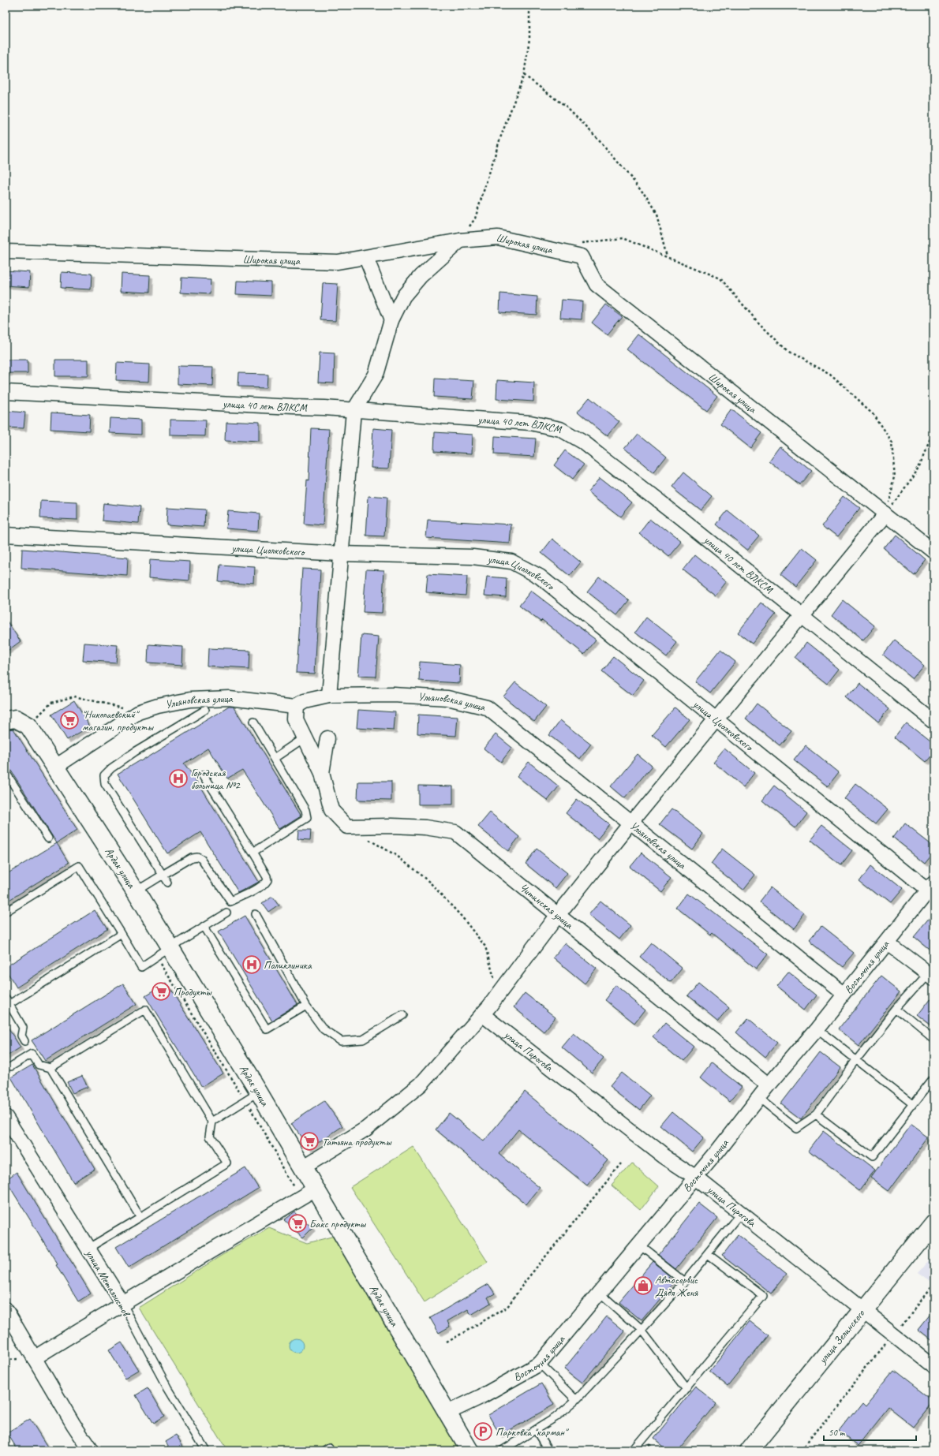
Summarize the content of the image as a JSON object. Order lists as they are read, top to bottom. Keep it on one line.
{"streets":{"street":["Широкая улица","улица 40 лет ВЛКСМ","улица Циолковского","Ульяновская улица","Ардак улица","Читинская улица","Восточная улица","улица Пирогова","улица Металлистов","улица Зелинского"]},"crossings":[["улица Циолковского","Восточная улица"],["Ульяновская улица","Ардак улица"],["Ульяновская улица","Восточная улица"],["Ардак улица","Восточная улица"],["Читинская улица","Восточная улица"],["Восточная улица","улица Пирогова"],["улица Пирогова","улица Зелинского"]],"places":{"supermarket":["\"Николаевский\" магазин, продукты","Продукты","Татьяна продукты","Бакс продукты"],"hospital":["Городская больница №2","Поликлиника"],"shop":["Автосервис Дядя Женя"],"parking":["Парковка \"карман\""]},"scale_bar":"50 m"}
